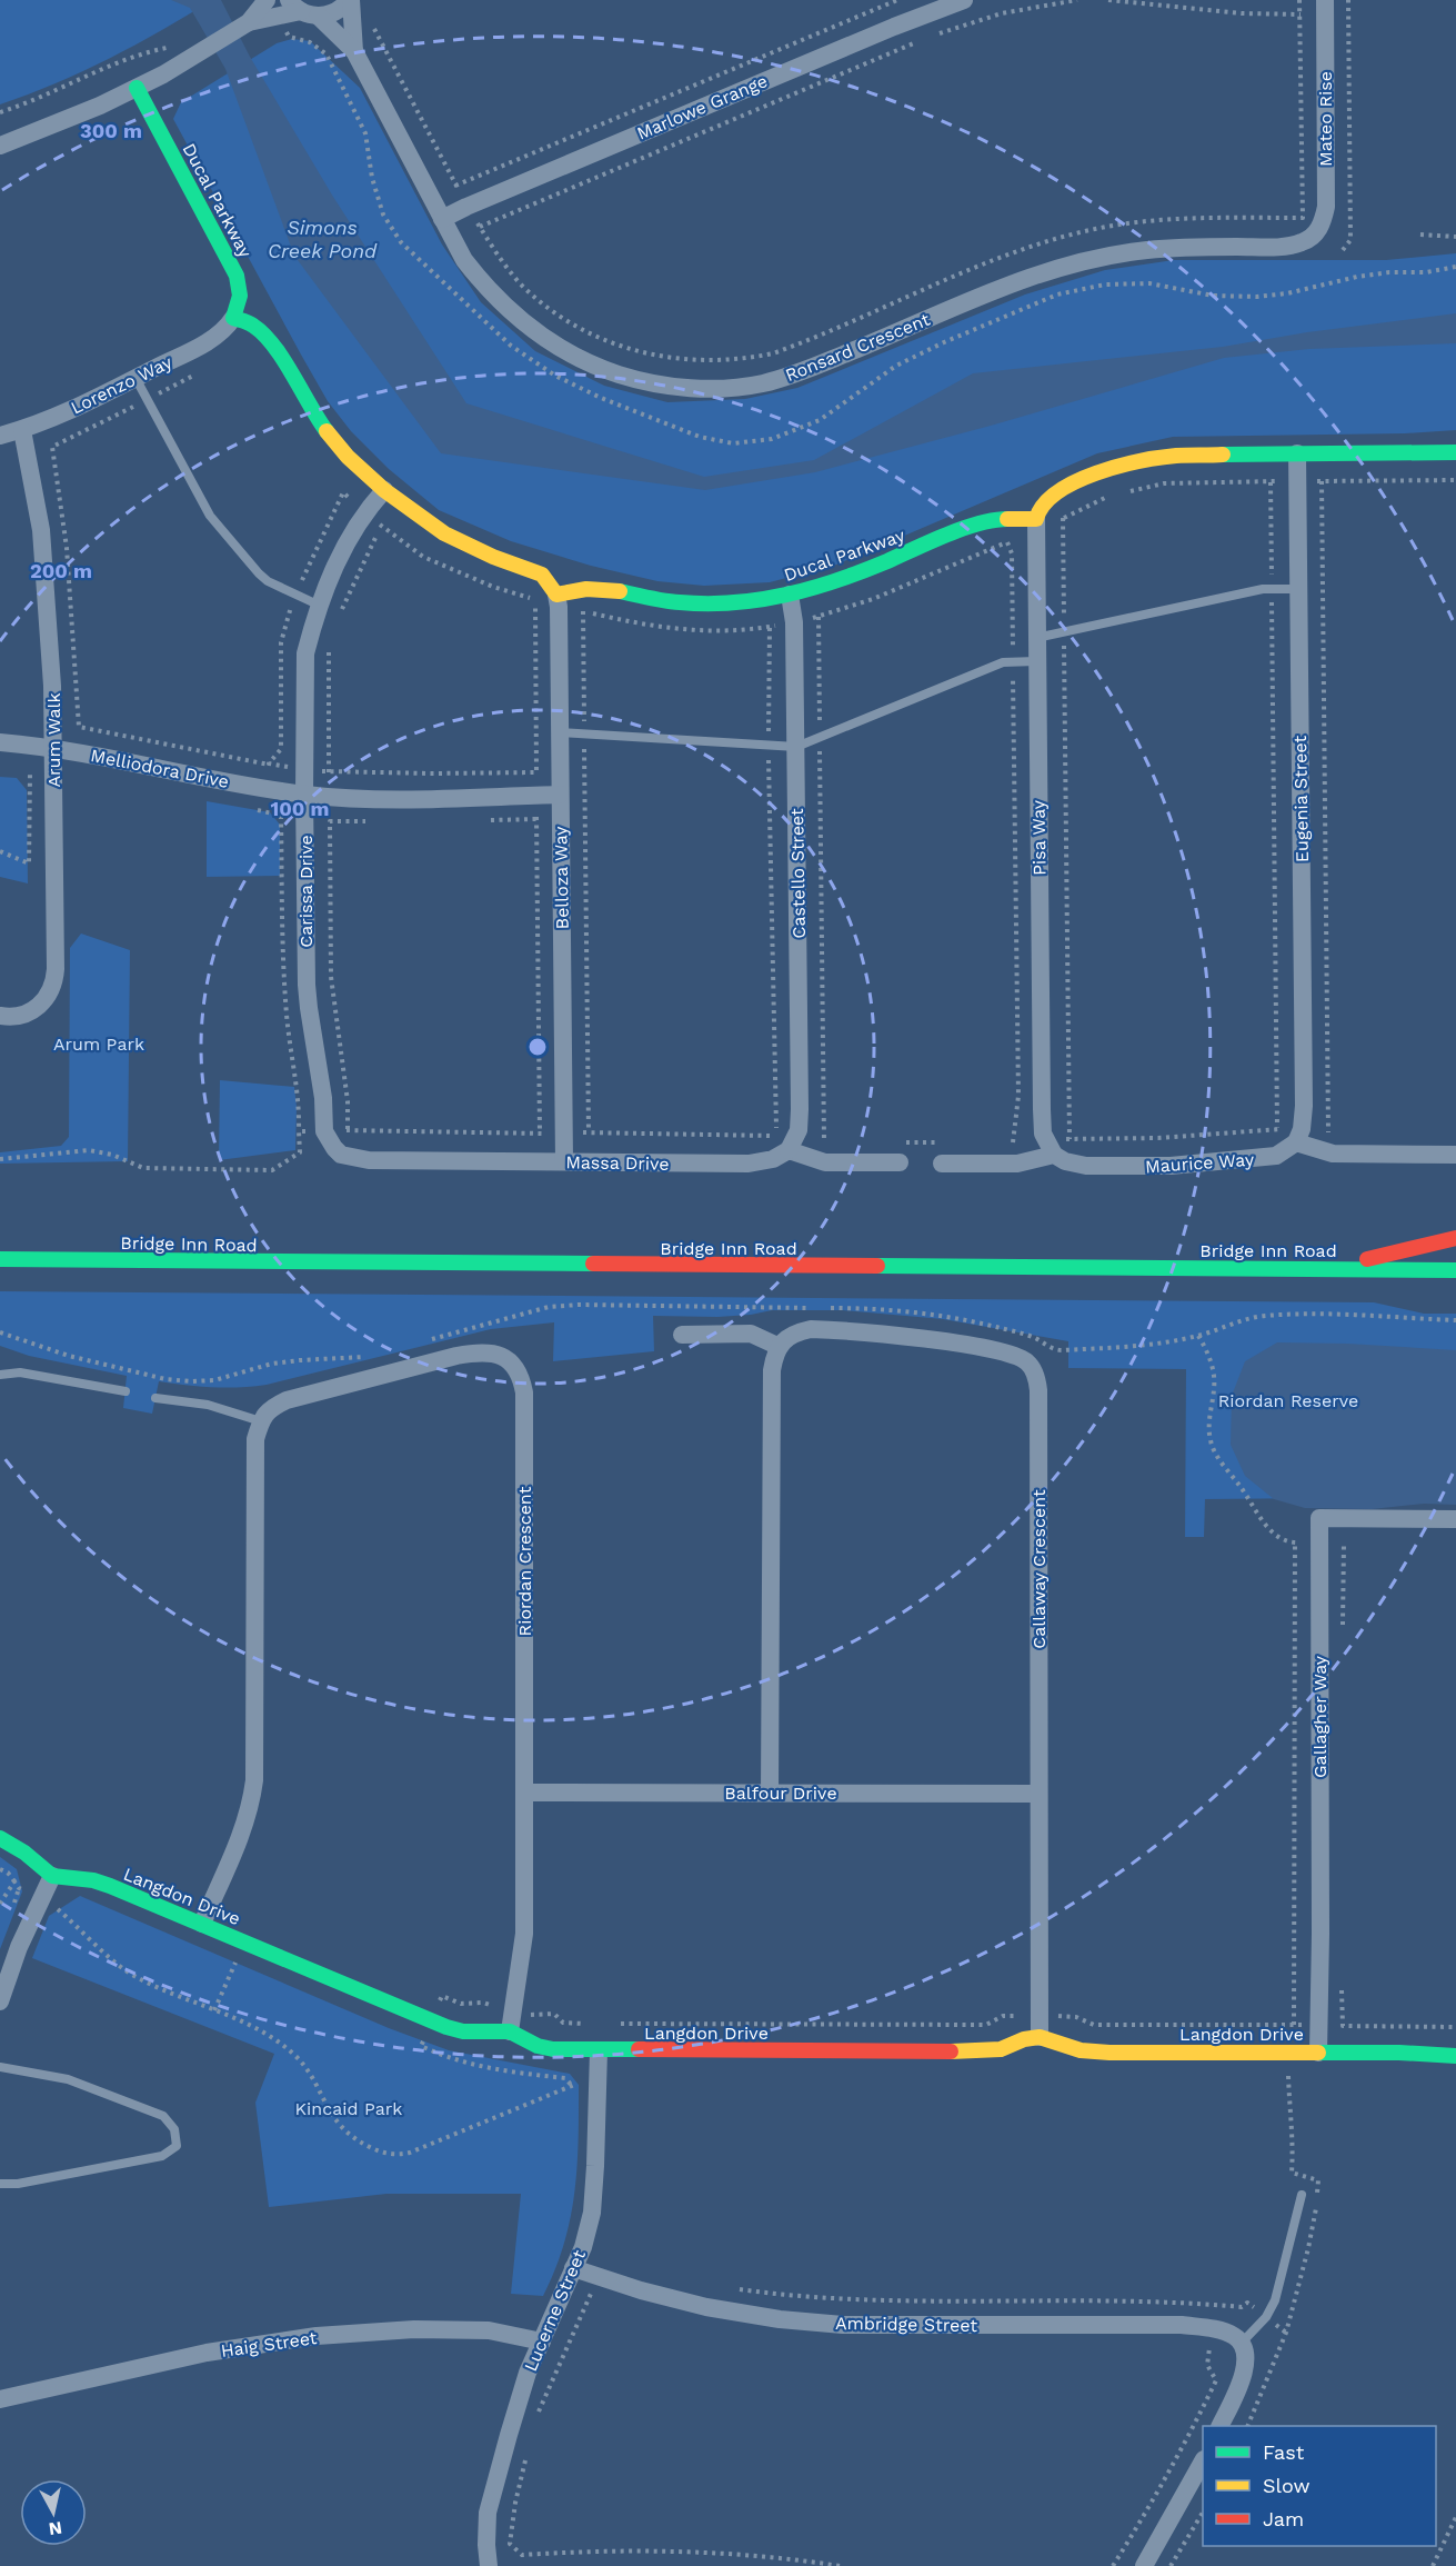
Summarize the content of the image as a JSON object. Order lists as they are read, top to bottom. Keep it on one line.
{"streets":{"street":["Marlowe Grange","Mateo Rise","Ducal Parkway","Ronsard Crescent","Lorenzo Way","Arum Walk","Melliodora Drive","Eugenia Street","Pisa Way","Castello Street","Belloza Way","Carissa Drive","Massa Drive","Maurice Way","Bridge Inn Road","Riordan Crescent","Callaway Crescent","Gallagher Way","Balfour Drive","Langdon Drive","Lucerne Street","Ambridge Street","Haig Street"]},"crossings":[["Marlowe Grange","Ronsard Crescent"],["Mateo Rise","Ronsard Crescent"],["Ducal Parkway","Lorenzo Way"],["Ducal Parkway","Pisa Way"],["Ducal Parkway","Castello Street"],["Ducal Parkway","Belloza Way"],["Lorenzo Way","Arum Walk"],["Arum Walk","Melliodora Drive"],["Melliodora Drive","Belloza Way"],["Melliodora Drive","Carissa Drive"],["Eugenia Street","Maurice Way"],["Pisa Way","Maurice Way"],["Castello Street","Massa Drive"],["Belloza Way","Massa Drive"],["Carissa Drive","Massa Drive"],["Riordan Crescent","Balfour Drive"],["Riordan Crescent","Langdon Drive"],["Callaway Crescent","Balfour Drive"],["Callaway Crescent","Langdon Drive"],["Gallagher Way","Langdon Drive"],["Langdon Drive","Lucerne Street"],["Lucerne Street","Ambridge Street"],["Lucerne Street","Haig Street"]],"water":["Simons Creek Pond"],"parks":["Arum Park","Riordan Reserve","Kincaid Park"],"legend":["Fast","Slow","Jam"],"north":"bottom","rings":["300 m","200 m","100 m"]}
